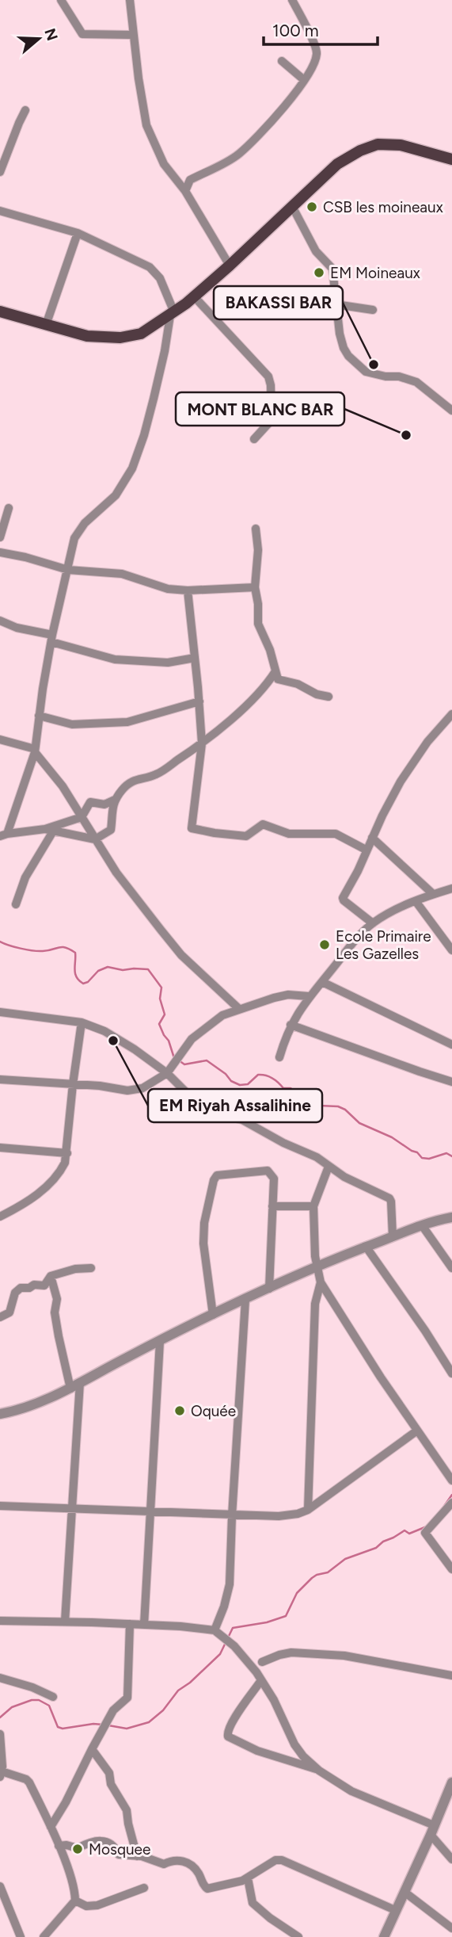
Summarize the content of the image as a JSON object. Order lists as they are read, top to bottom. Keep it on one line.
{"places":["CSB les moineaux","EM Moineaux","BAKASSI BAR","MONT BLANC BAR","Ecole Primaire Les Gazelles","EM Riyah Assalihine","Oquée","Mosquee"],"scale_bar":"100 m","north":"right"}
